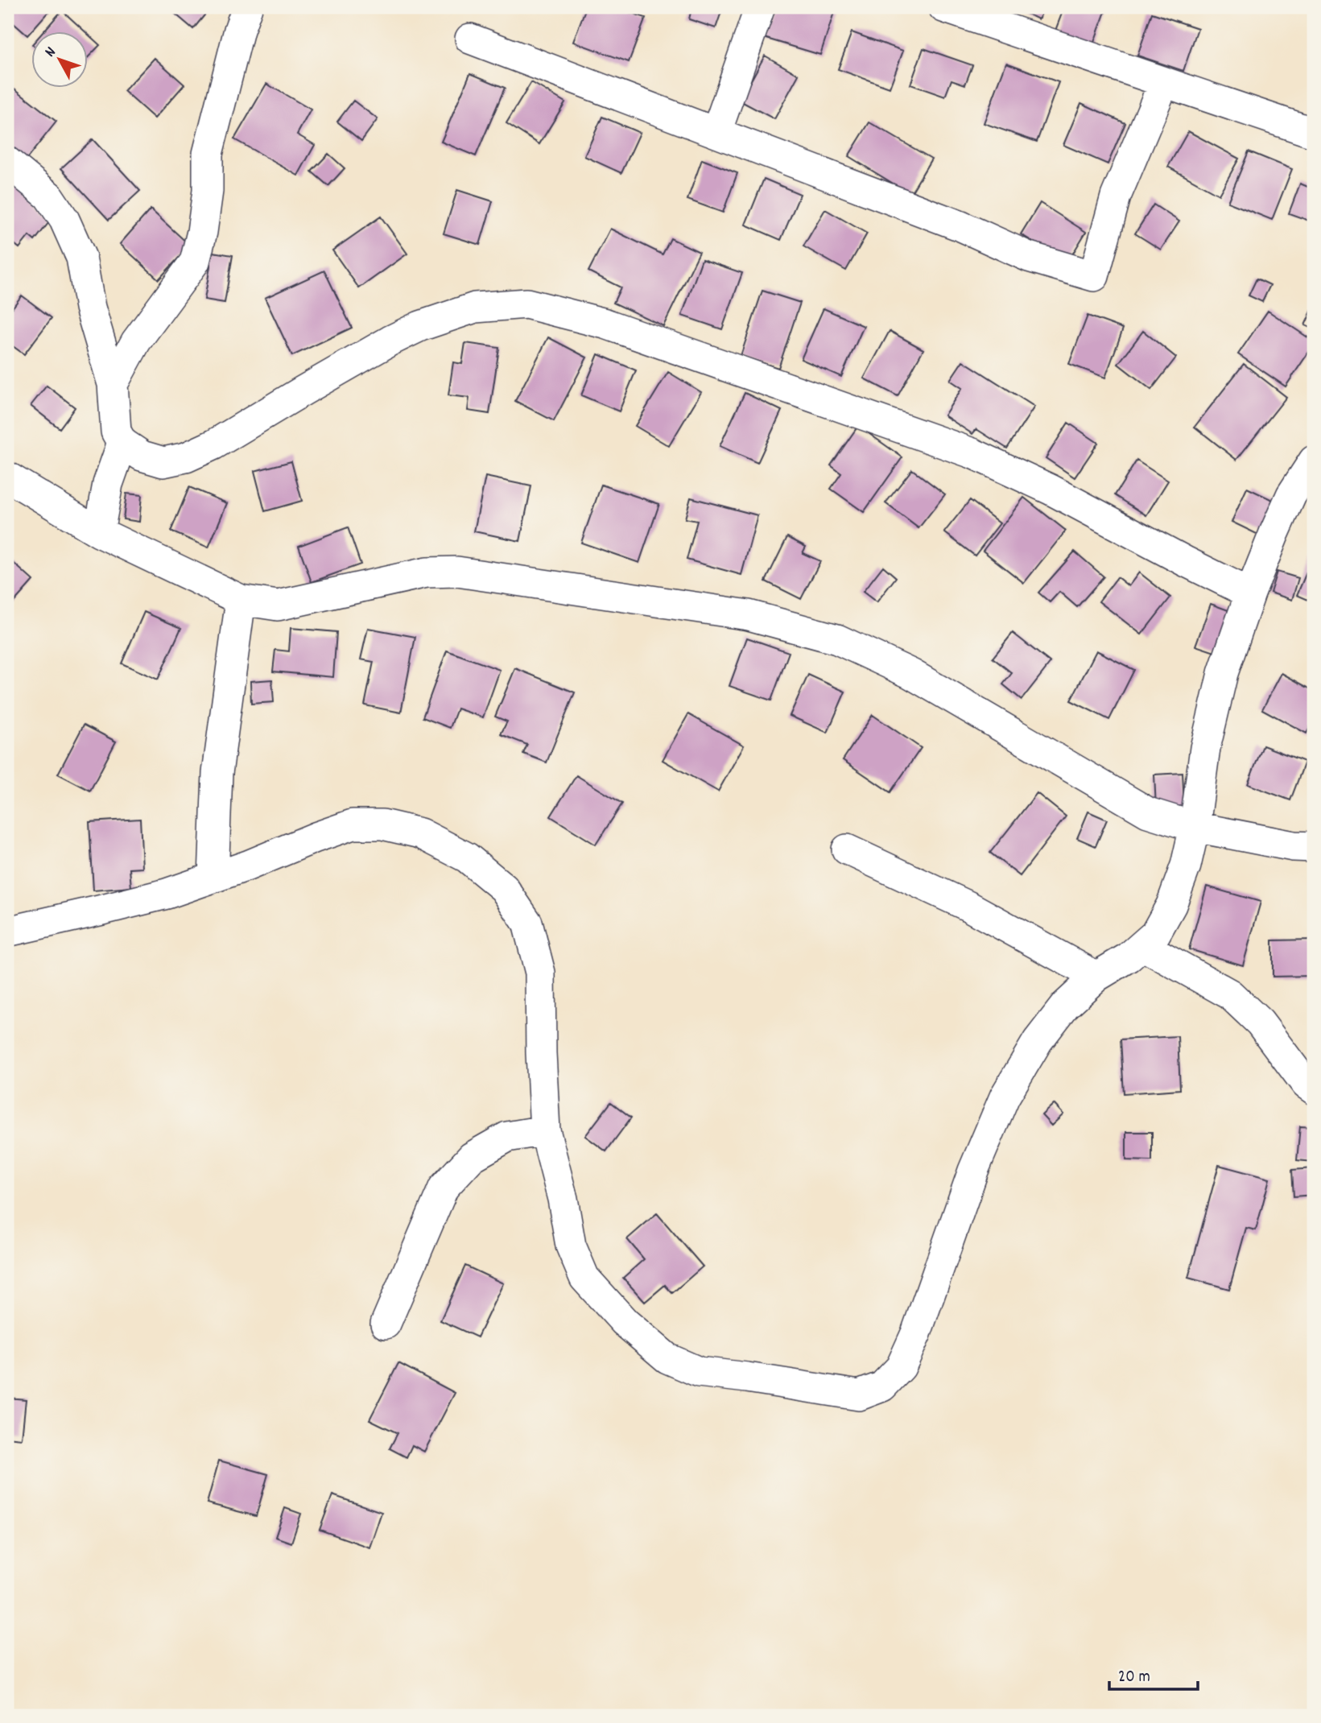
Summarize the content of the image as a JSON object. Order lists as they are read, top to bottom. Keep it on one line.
{"scale_bar":"20 m","north":"top left"}
